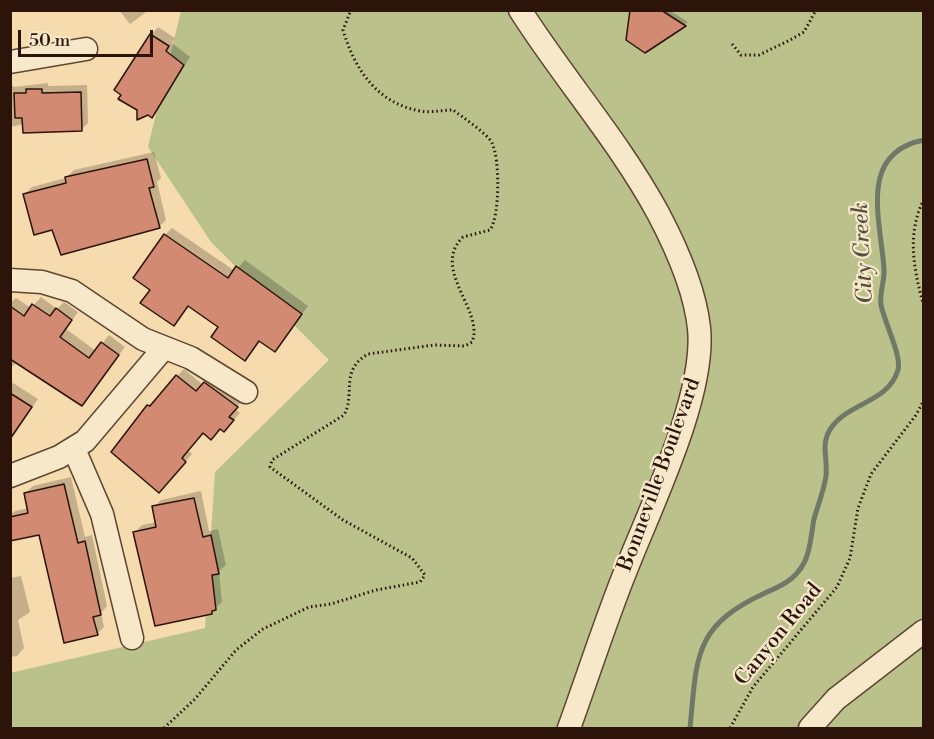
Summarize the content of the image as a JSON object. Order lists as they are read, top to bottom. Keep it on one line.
{"streets":{"street":["Bonneville Boulevard"],"path":["Canyon Road"]},"water":["City Creek"],"scale_bar":"50 m"}
